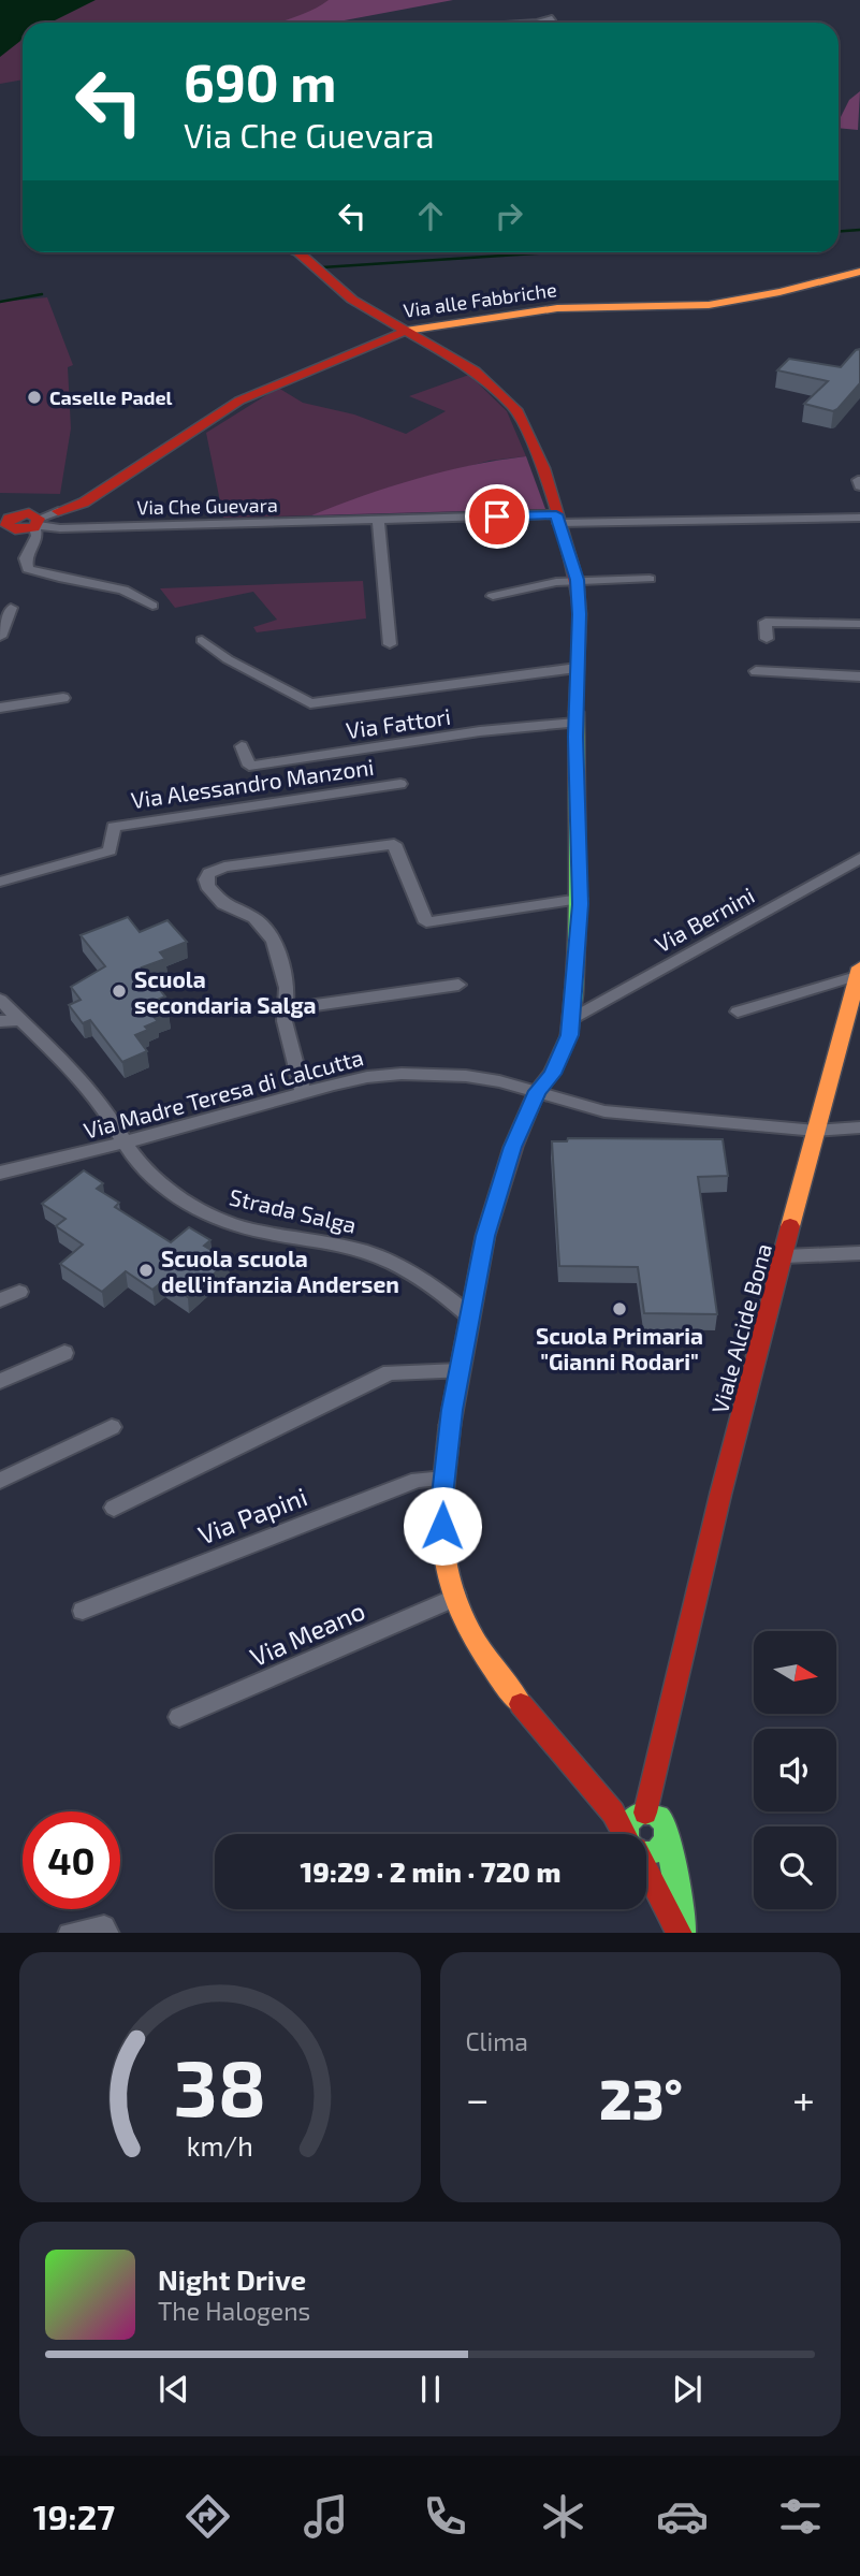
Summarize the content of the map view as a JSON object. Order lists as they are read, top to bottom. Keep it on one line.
{"streets":{"street":["Via alle Fabbriche","Via Che Guevara","Via Fattori","Via Alessandro Manzoni","Via Bernini","Via Madre Teresa di Calcutta","Strada Salga","Viale Alcide Bona","Via Papini","Via Meano"]},"crossings":[["Via Madre Teresa di Calcutta","Strada Salga"],["Via Madre Teresa di Calcutta","Viale Alcide Bona"]],"places":["Caselle Padel","Scuola secondaria Salga","Scuola scuola dell'infanzia Andersen","Scuola Primaria \"Gianni Rodari\""],"north":"right","page":{"turn":["690 m","Via Che Guevara"],"limit":"40","trip":"19:29 · 2 min · 720 m","tile":"Clima","heat":["−","23°","+"],"song":["Night Drive","The Halogens"],"tabs":"19:27","gauge":["38","km/h"]}}
